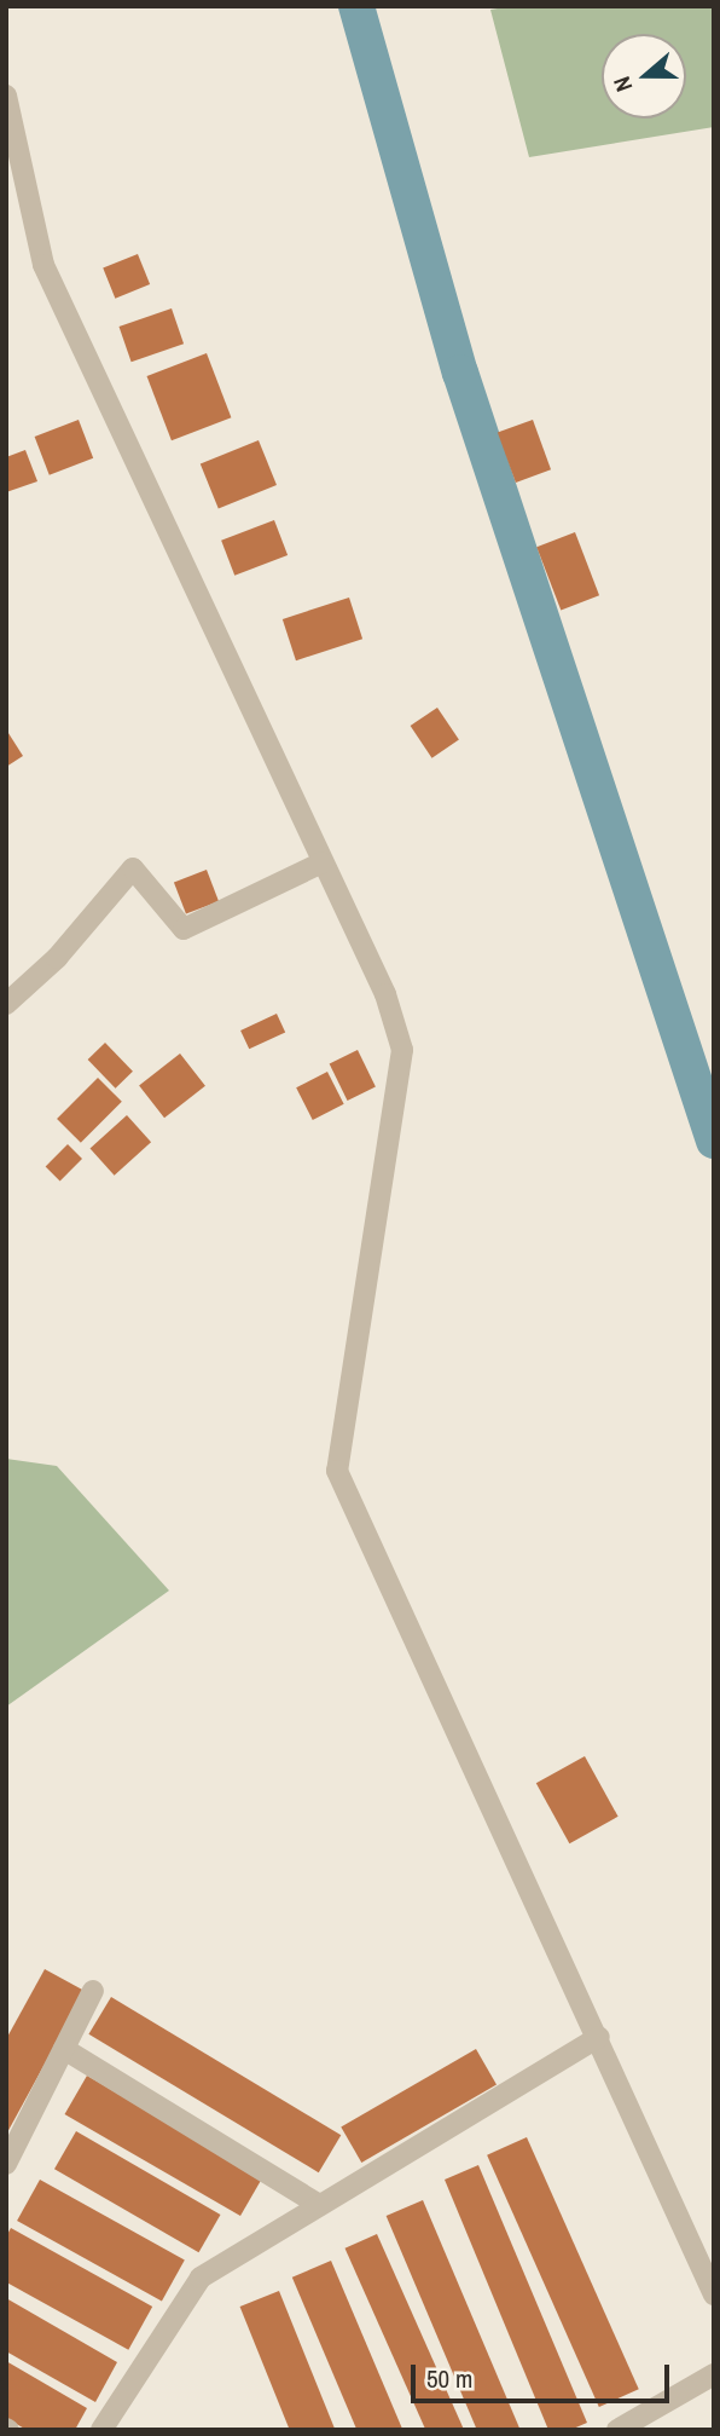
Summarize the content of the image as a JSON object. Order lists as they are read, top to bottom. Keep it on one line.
{"scale_bar":"50 m","north":"left"}
